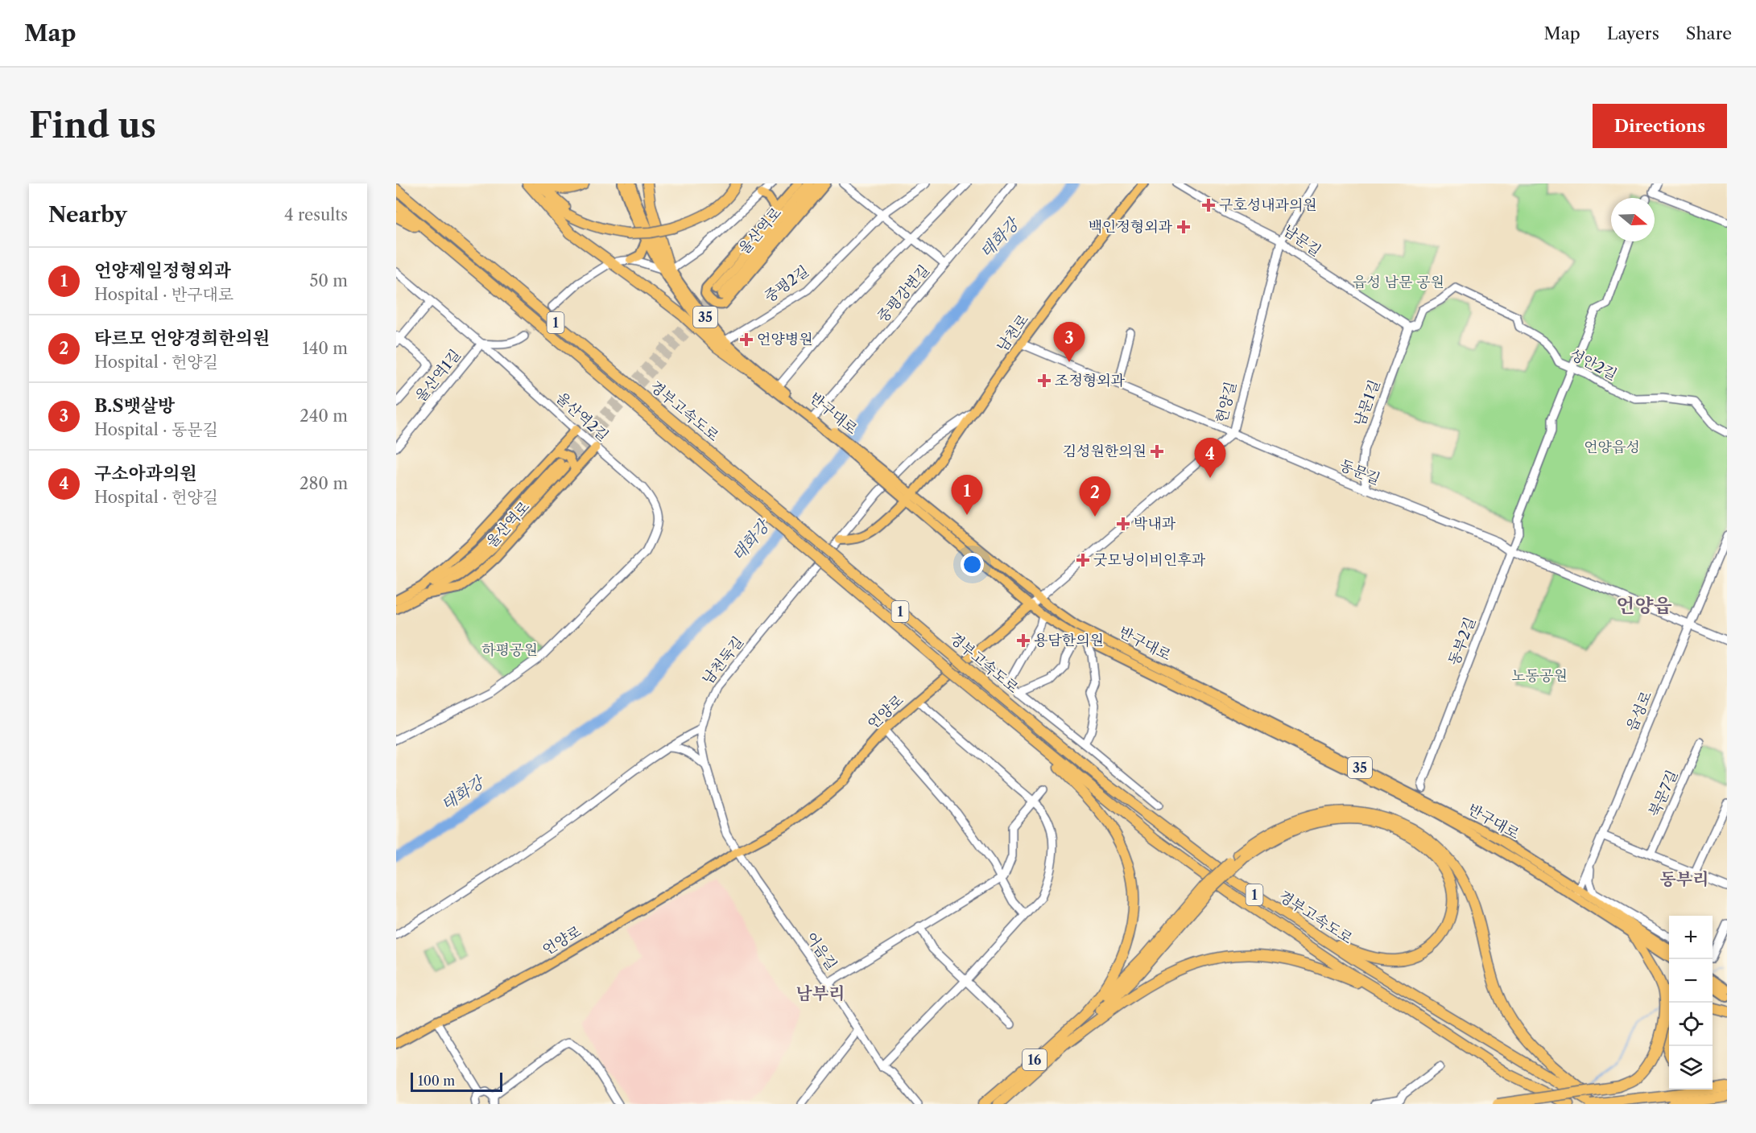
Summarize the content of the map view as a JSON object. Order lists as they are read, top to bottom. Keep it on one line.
{"streets":{"highway":["1","경부고속도로","16"],"main road":["울산역로","35","남천로","반구대로","언양로"],"street":["남문길","중평2길","중평강변길","성안2길","울산역1길","헌양길","남문1길","울산역2길","동문길","동부2길","남천둑길","읍성로","북문7길","어음길"]},"crossings":[["울산역로","반구대로"],["울산역로","울산역2길"],["남문길","성안2길"],["남문길","헌양길"],["남문길","남문1길"],["중평2길","반구대로"],["중평강변길","반구대로"],["남천로","반구대로"],["남천로","동문길"],["남천로","남천둑길"],["성안2길","남문1길"],["성안2길","동부2길"],["울산역1길","울산역2길"],["헌양길","반구대로"],["헌양길","동문길"],["헌양길","언양로"],["남문1길","동문길"],["반구대로","읍성로"],["반구대로","언양로"],["동문길","동부2길"],["동문길","읍성로"],["언양로","어음길"]],"districts":["언양읍","동부리","남부리"],"water":["태화강"],"parks":["읍성 남문 공원","언양읍성","하평공원","노동공원"],"places":{"health":["구호성내과의원","백인정형외과","언양병원","조정형외과","김성원한의원","박내과","굿모닝이비인후과","용담한의원"]},"scale_bar":"100 m","north":"right","page":{"header":"Map","nav":["Map","Layers","Share"],"buttons":"Directions","title":"Find us","heading":["Nearby","4 results"],"list":[{"mark":"1","name":"언양제일정형외과","note":"Hospital · 반구대로","value":"50 m"},{"mark":"2","name":"타르모 언양경희한의원","note":"Hospital · 헌양길","value":"140 m"},{"mark":"3","name":"B.S뱃살방","note":"Hospital · 동문길","value":"240 m"},{"mark":"4","name":"구소아과의원","note":"Hospital · 헌양길","value":"280 m"}],"pins":["3","4","1","2"],"map_buttons":["+","−"],"scale":"100 m"}}
